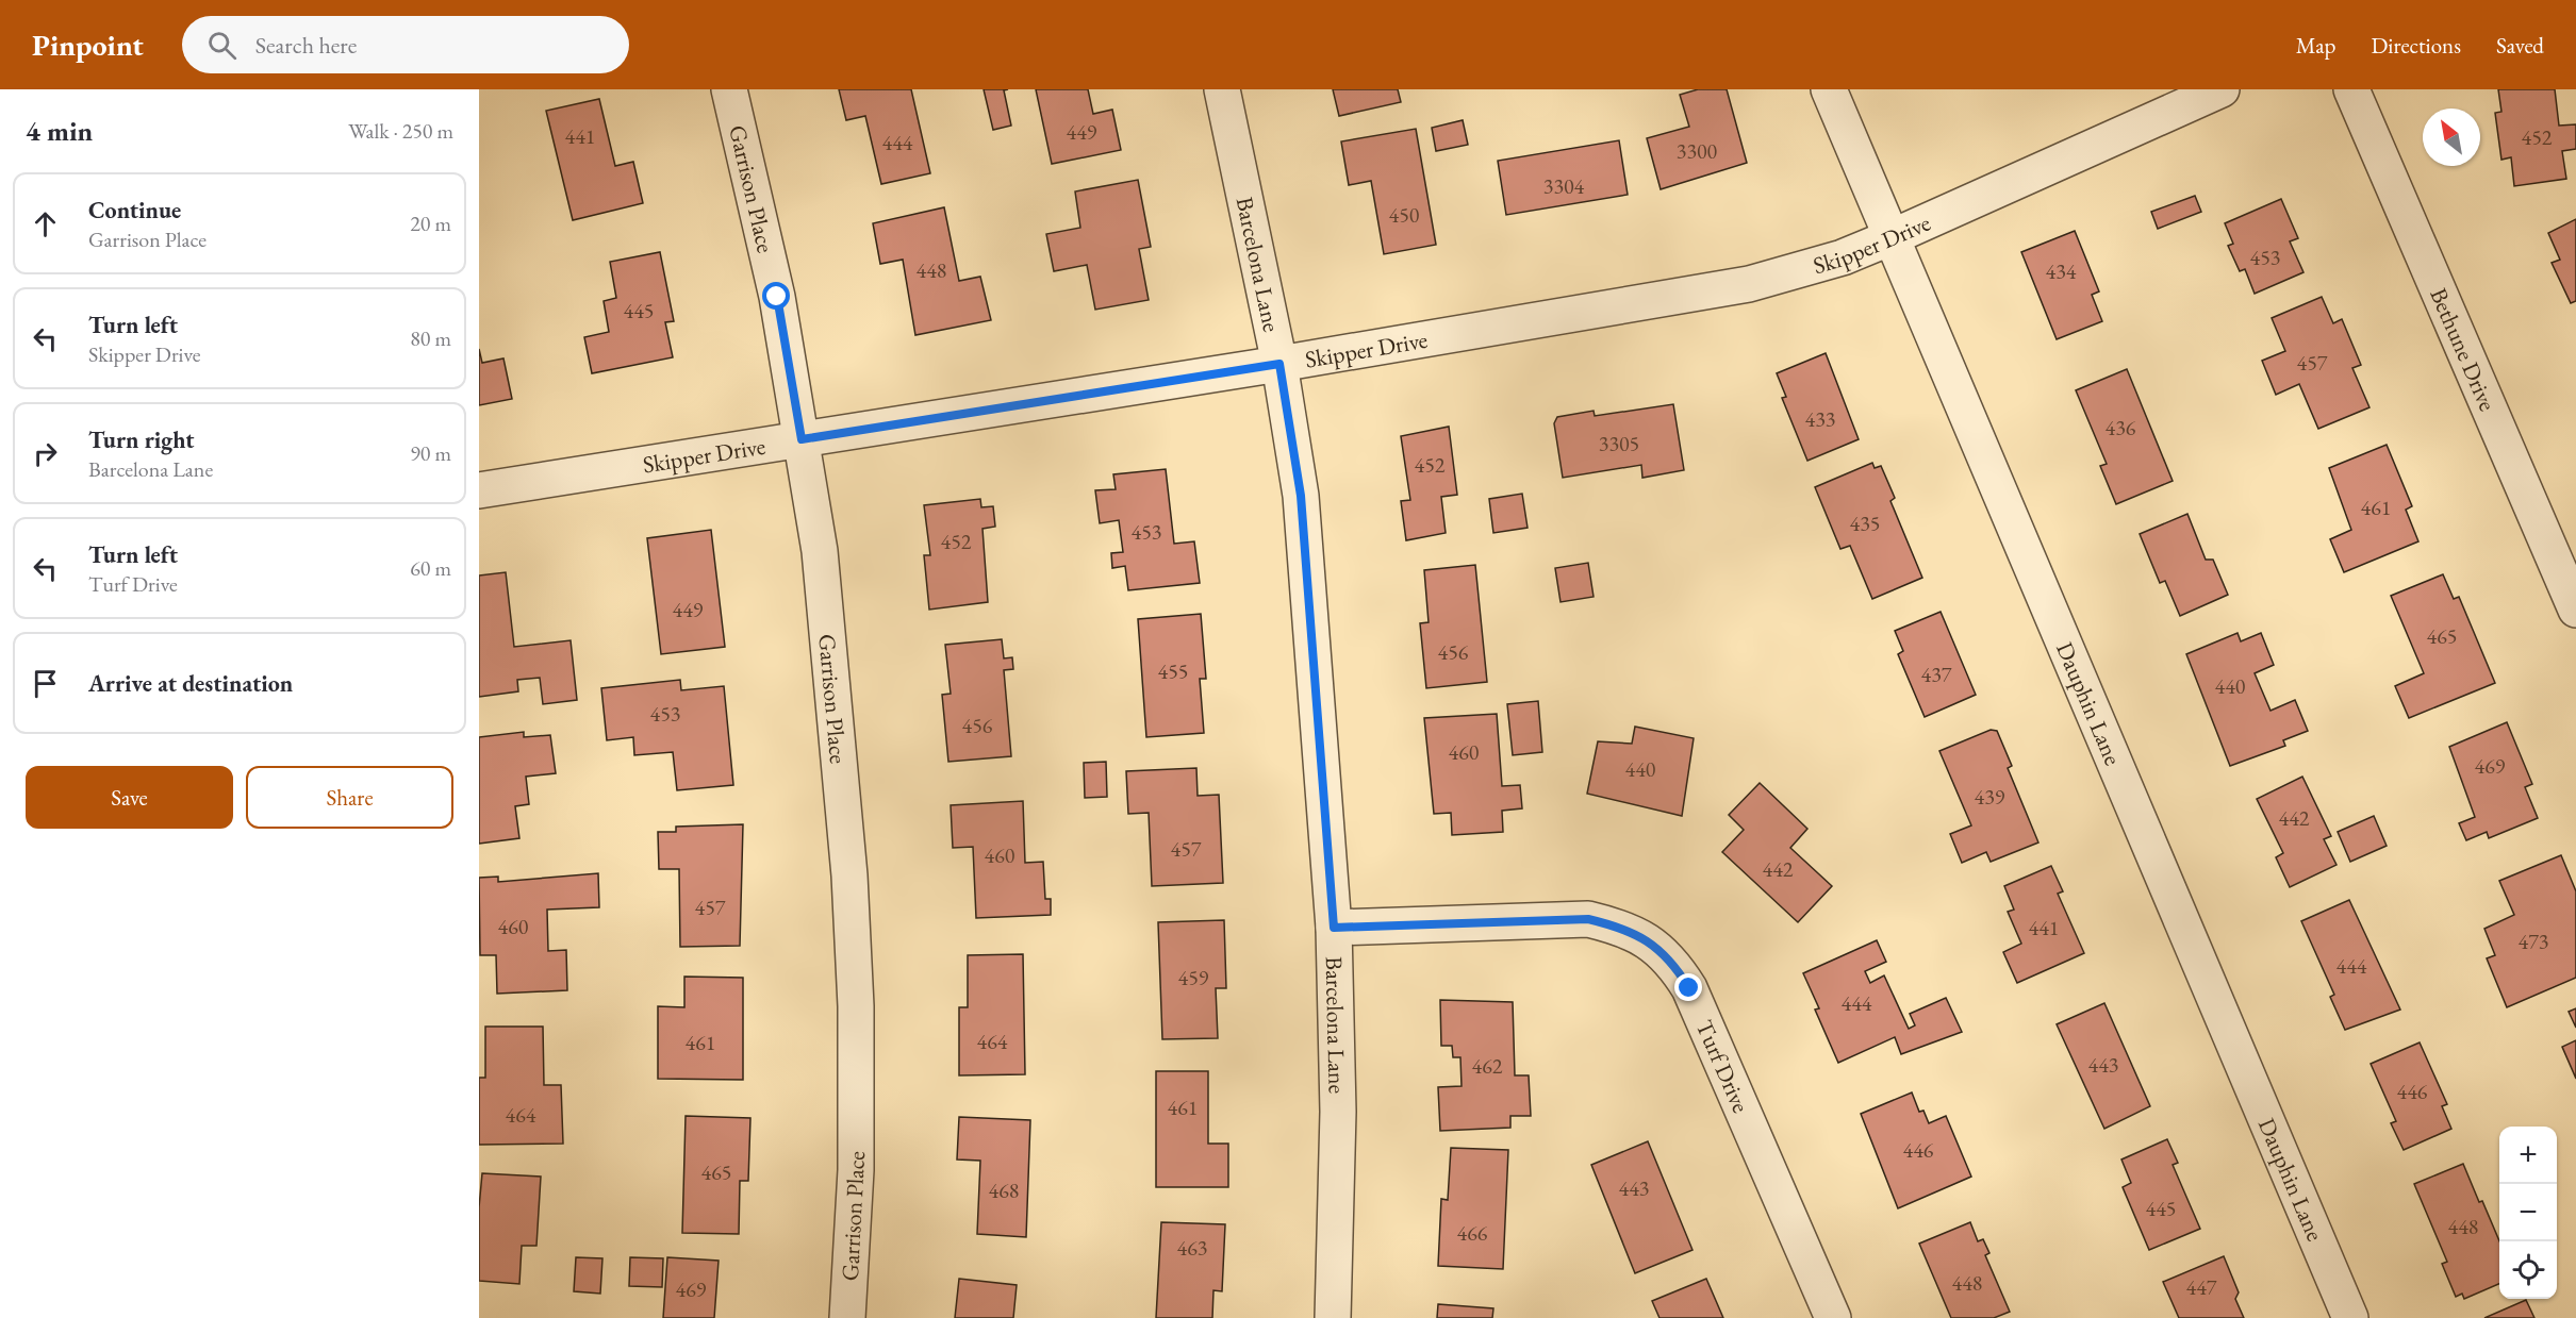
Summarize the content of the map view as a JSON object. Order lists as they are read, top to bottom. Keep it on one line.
{"streets":{"street":["Garrison Place","Skipper Drive","Barcelona Lane","Bethune Drive","Dauphin Lane","Turf Drive"]},"crossings":[["Garrison Place","Skipper Drive"],["Skipper Drive","Barcelona Lane"],["Skipper Drive","Dauphin Lane"],["Barcelona Lane","Turf Drive"]],"house_numbers":["449","441","452","444","3300","3304","450","453","448","434","445","457","433","436","3305","452","461","435","453","452","449","465","456","455","437","440","453","456","460","469","440","439","442","457","460","442","457","460","441","473","444","459","444","464","461","443","462","446","461","464","446","465","443","468","445","448","466","463","448","447","469"],"north":"top left","page":{"header":"Pinpoint","search":"Search here","nav":["Map","Directions","Saved"],"heading":["4 min","Walk · 250 m"],"list":[["Continue","Garrison Place","20 m"],["Turn left","Skipper Drive","80 m"],["Turn right","Barcelona Lane","90 m"],["Turn left","Turf Drive","60 m"],"Arrive at destination"],"buttons":["Save","Share"],"map_buttons":["+","−"]}}
